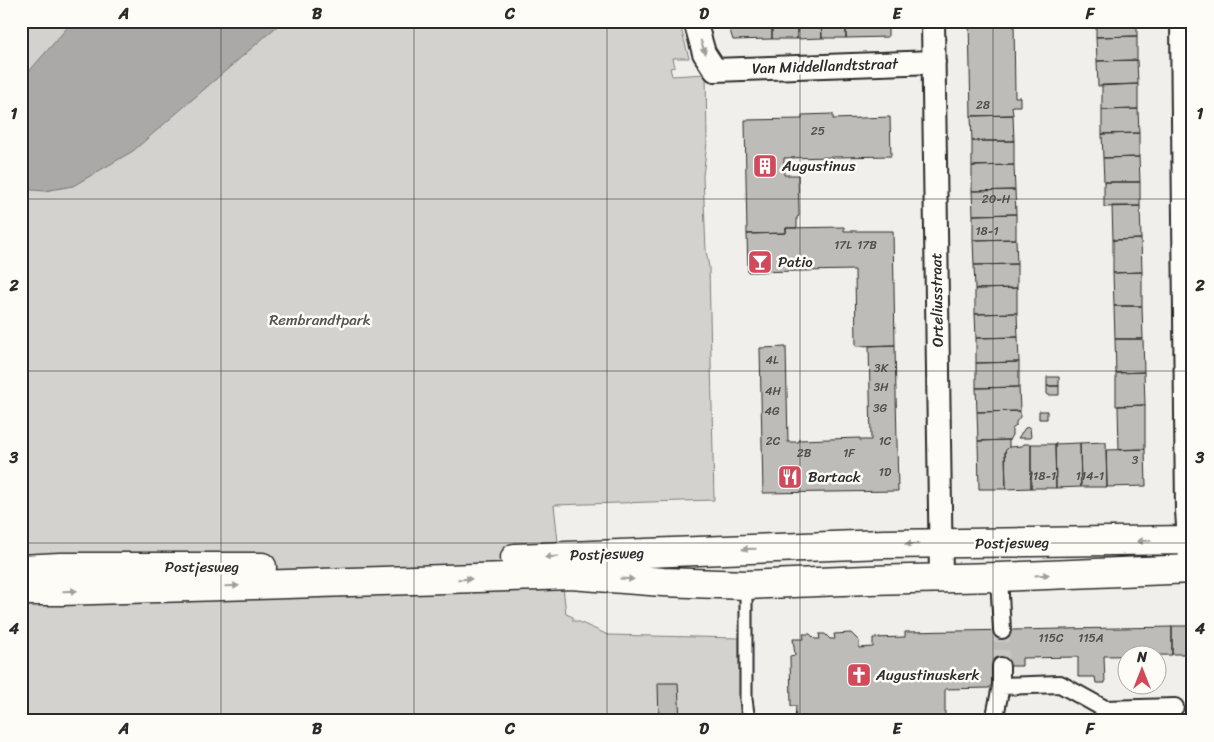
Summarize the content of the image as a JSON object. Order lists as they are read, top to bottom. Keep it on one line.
{"streets":{"street":["Van Middellandtstraat","Orteliusstraat","Postjesweg"]},"crossings":[["Van Middellandtstraat","Orteliusstraat"],["Orteliusstraat","Postjesweg"]],"one_way":["Van Middellandtstraat"],"parks":["Rembrandtpark"],"places":{"building":["Augustinus"],"bar":["Patio"],"restaurant":["Bartack"],"church":["Augustinuskerk"]},"house_numbers":["28","25","20-H","18-1","17L","17B","4L","3K","3H","4H","3G","4G","2C","1C","2B","1F","3","1D","118-1","114-1","115C","115A"],"north":"top","grid":{"columns":["A","B","C","D","E","F"],"rows":["1","2","3","4"]}}
